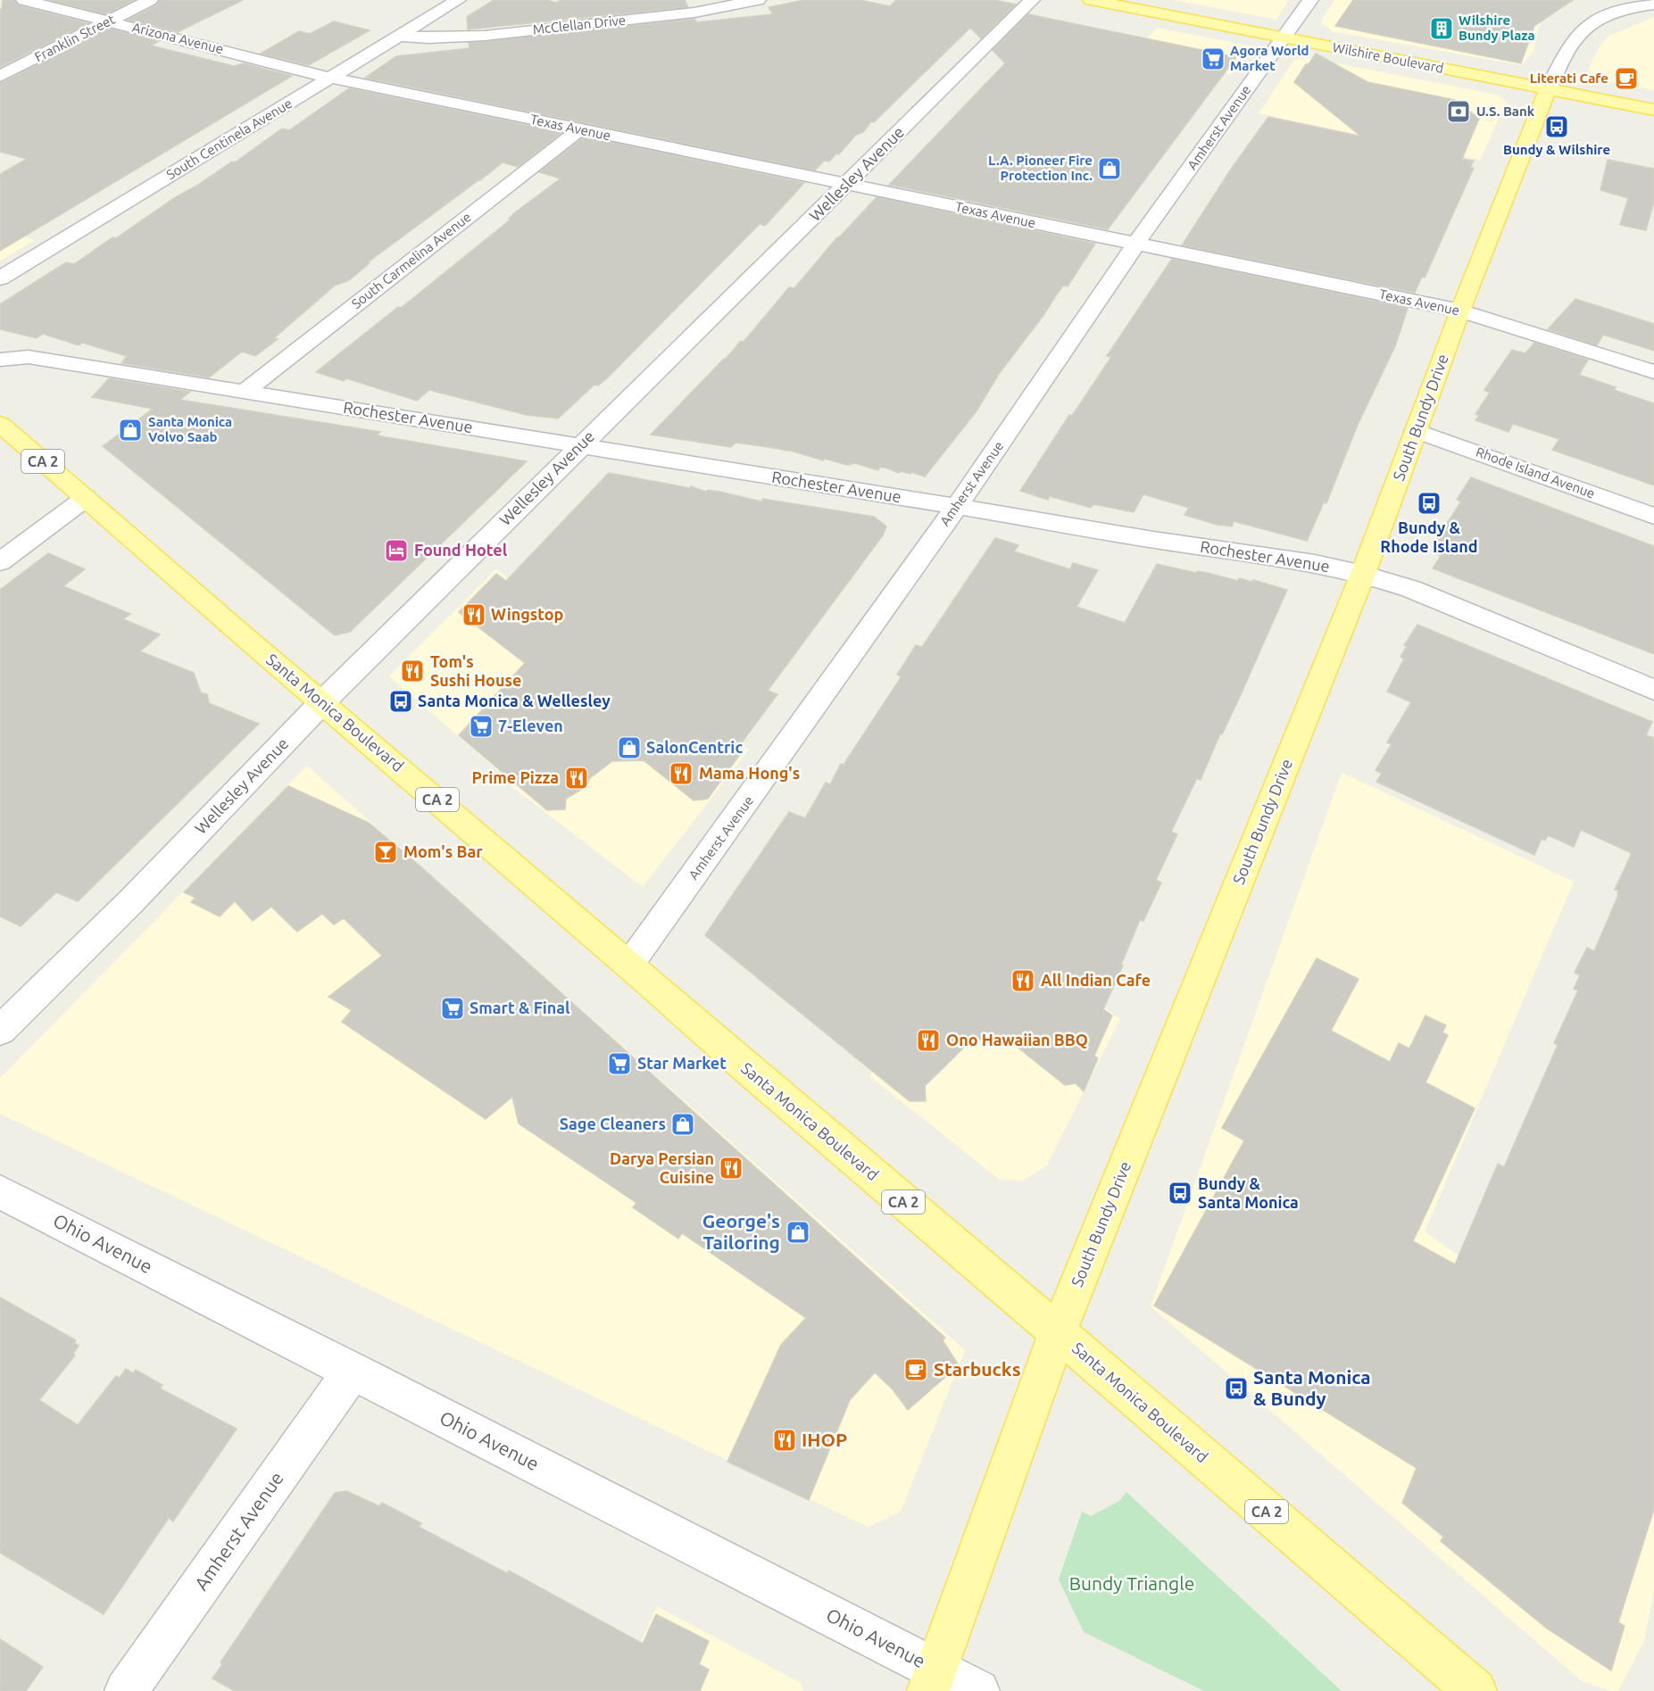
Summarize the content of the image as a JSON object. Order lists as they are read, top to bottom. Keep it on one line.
{"streets":{"main road":["Wilshire Boulevard","South Bundy Drive","CA 2","Santa Monica Boulevard"],"street":["McClellan Drive","Franklin Street","Arizona Avenue","Texas Avenue","Amherst Avenue","South Centinela Avenue","Wellesley Avenue","South Carmelina Avenue","Rochester Avenue","Rhode Island Avenue","Ohio Avenue"]},"crossings":[["McClellan Drive","South Centinela Avenue"],["Franklin Street","Arizona Avenue"],["Arizona Avenue","Texas Avenue"],["Arizona Avenue","South Centinela Avenue"],["Wilshire Boulevard","Amherst Avenue"],["Wilshire Boulevard","South Bundy Drive"],["Texas Avenue","Amherst Avenue"],["Texas Avenue","South Centinela Avenue"],["Texas Avenue","Wellesley Avenue"],["Texas Avenue","South Carmelina Avenue"],["Texas Avenue","South Bundy Drive"],["Amherst Avenue","Rochester Avenue"],["Amherst Avenue","Santa Monica Boulevard"],["Amherst Avenue","Ohio Avenue"],["Wellesley Avenue","Rochester Avenue"],["Wellesley Avenue","Santa Monica Boulevard"],["South Carmelina Avenue","Rochester Avenue"],["Rochester Avenue","South Bundy Drive"],["South Bundy Drive","Rhode Island Avenue"],["South Bundy Drive","Santa Monica Boulevard"],["South Bundy Drive","Ohio Avenue"]],"parks":["Bundy Triangle"],"places":{"building":["Wilshire Bundy Plaza"],"supermarket":["Agora World Market","7-Eleven","Smart & Final","Star Market"],"cafe":["Literati Cafe","Starbucks"],"bank":["U.S. Bank"],"bus stop":["Bundy & Wilshire","Bundy & Rhode Island","Santa Monica & Wellesley","Bundy & Santa Monica","Santa Monica & Bundy"],"shop":["L.A. Pioneer Fire Protection Inc.","Santa Monica Volvo Saab","SalonCentric","Sage Cleaners","George's Tailoring"],"hotel":["Found Hotel"],"restaurant":["Wingstop","Tom's Sushi House","Mama Hong's","Prime Pizza","All Indian Cafe","Ono Hawaiian BBQ","Darya Persian Cuisine","IHOP"],"bar":["Mom's Bar"]}}
